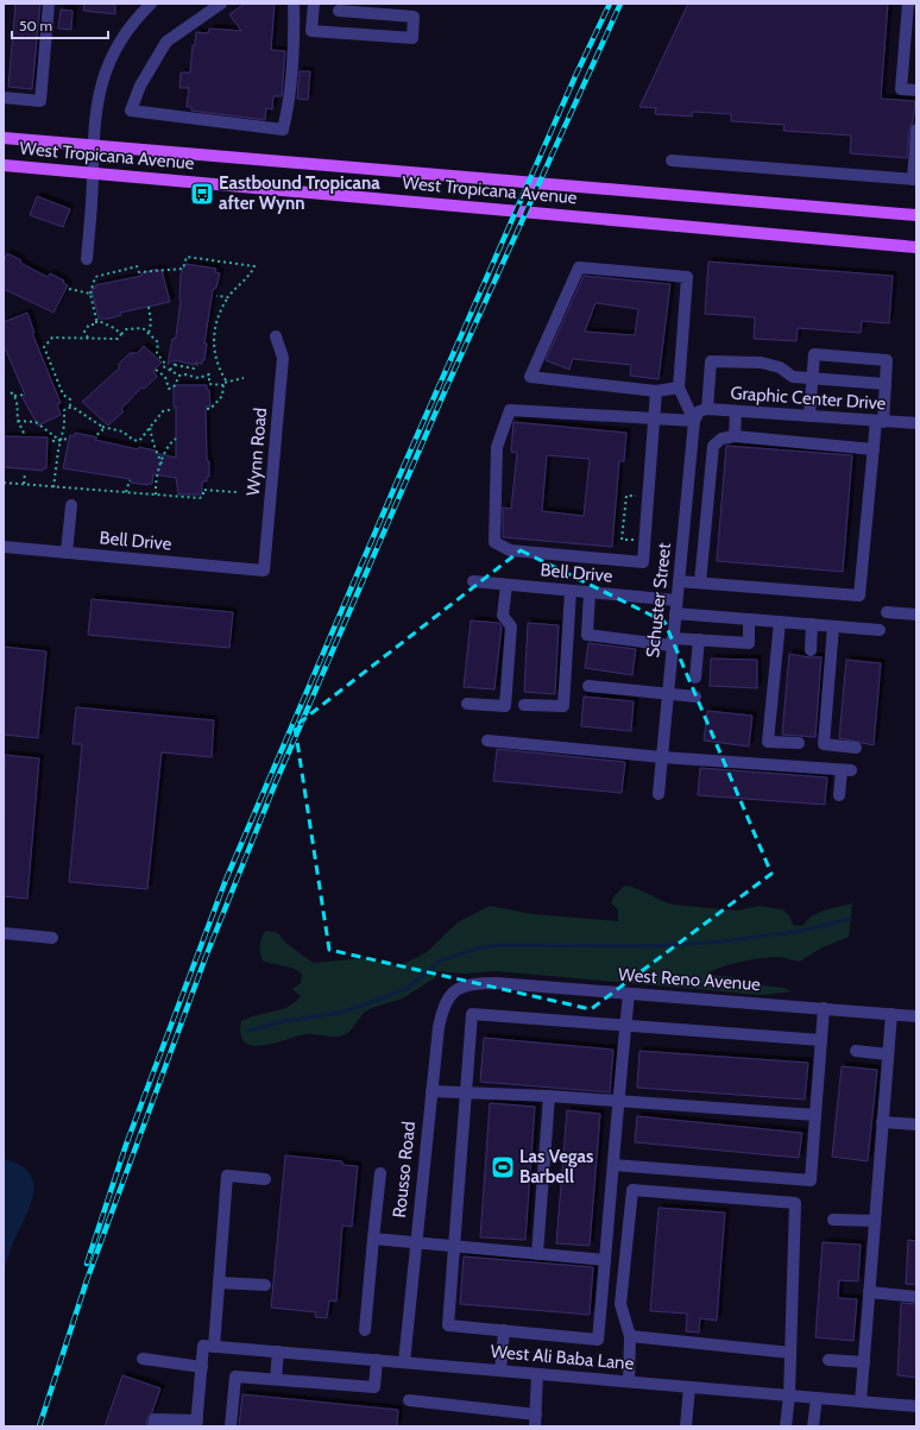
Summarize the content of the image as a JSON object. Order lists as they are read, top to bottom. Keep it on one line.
{"streets":{"main road":["West Tropicana Avenue"],"street":["Graphic Center Drive","Wynn Road","Bell Drive","Schuster Street","West Reno Avenue","Rousso Road","West Ali Baba Lane"]},"crossings":[["Graphic Center Drive","Schuster Street"],["Wynn Road","Bell Drive"],["Bell Drive","Schuster Street"],["West Reno Avenue","Rousso Road"],["Rousso Road","West Ali Baba Lane"]],"places":{"bus stop":["Eastbound Tropicana after Wynn"],"sports":["Las Vegas Barbell"]},"scale_bar":"50 m"}
